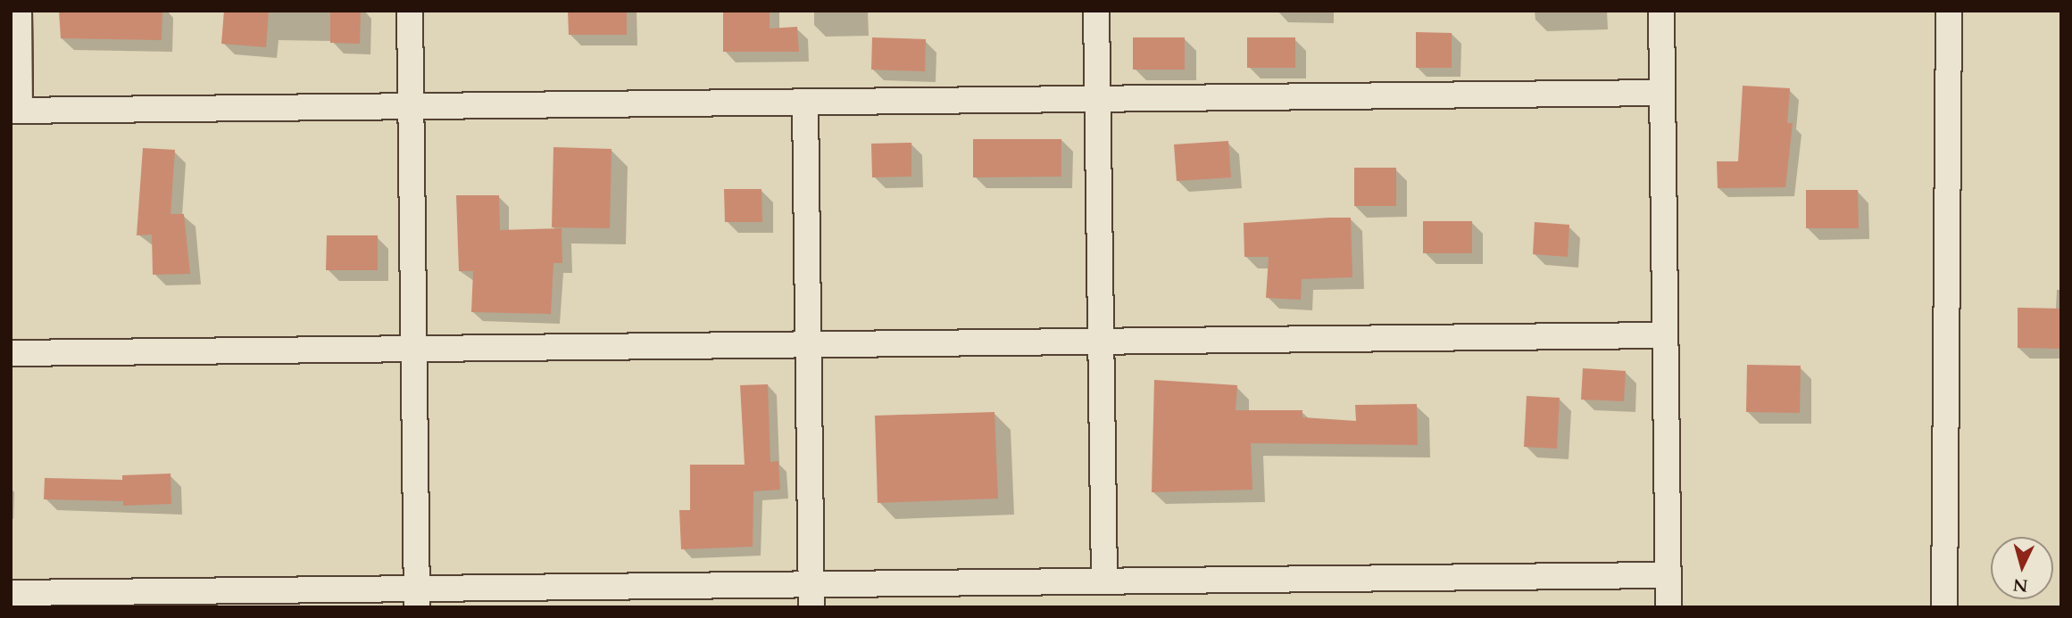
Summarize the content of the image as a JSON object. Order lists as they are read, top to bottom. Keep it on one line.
{"north":"bottom"}
